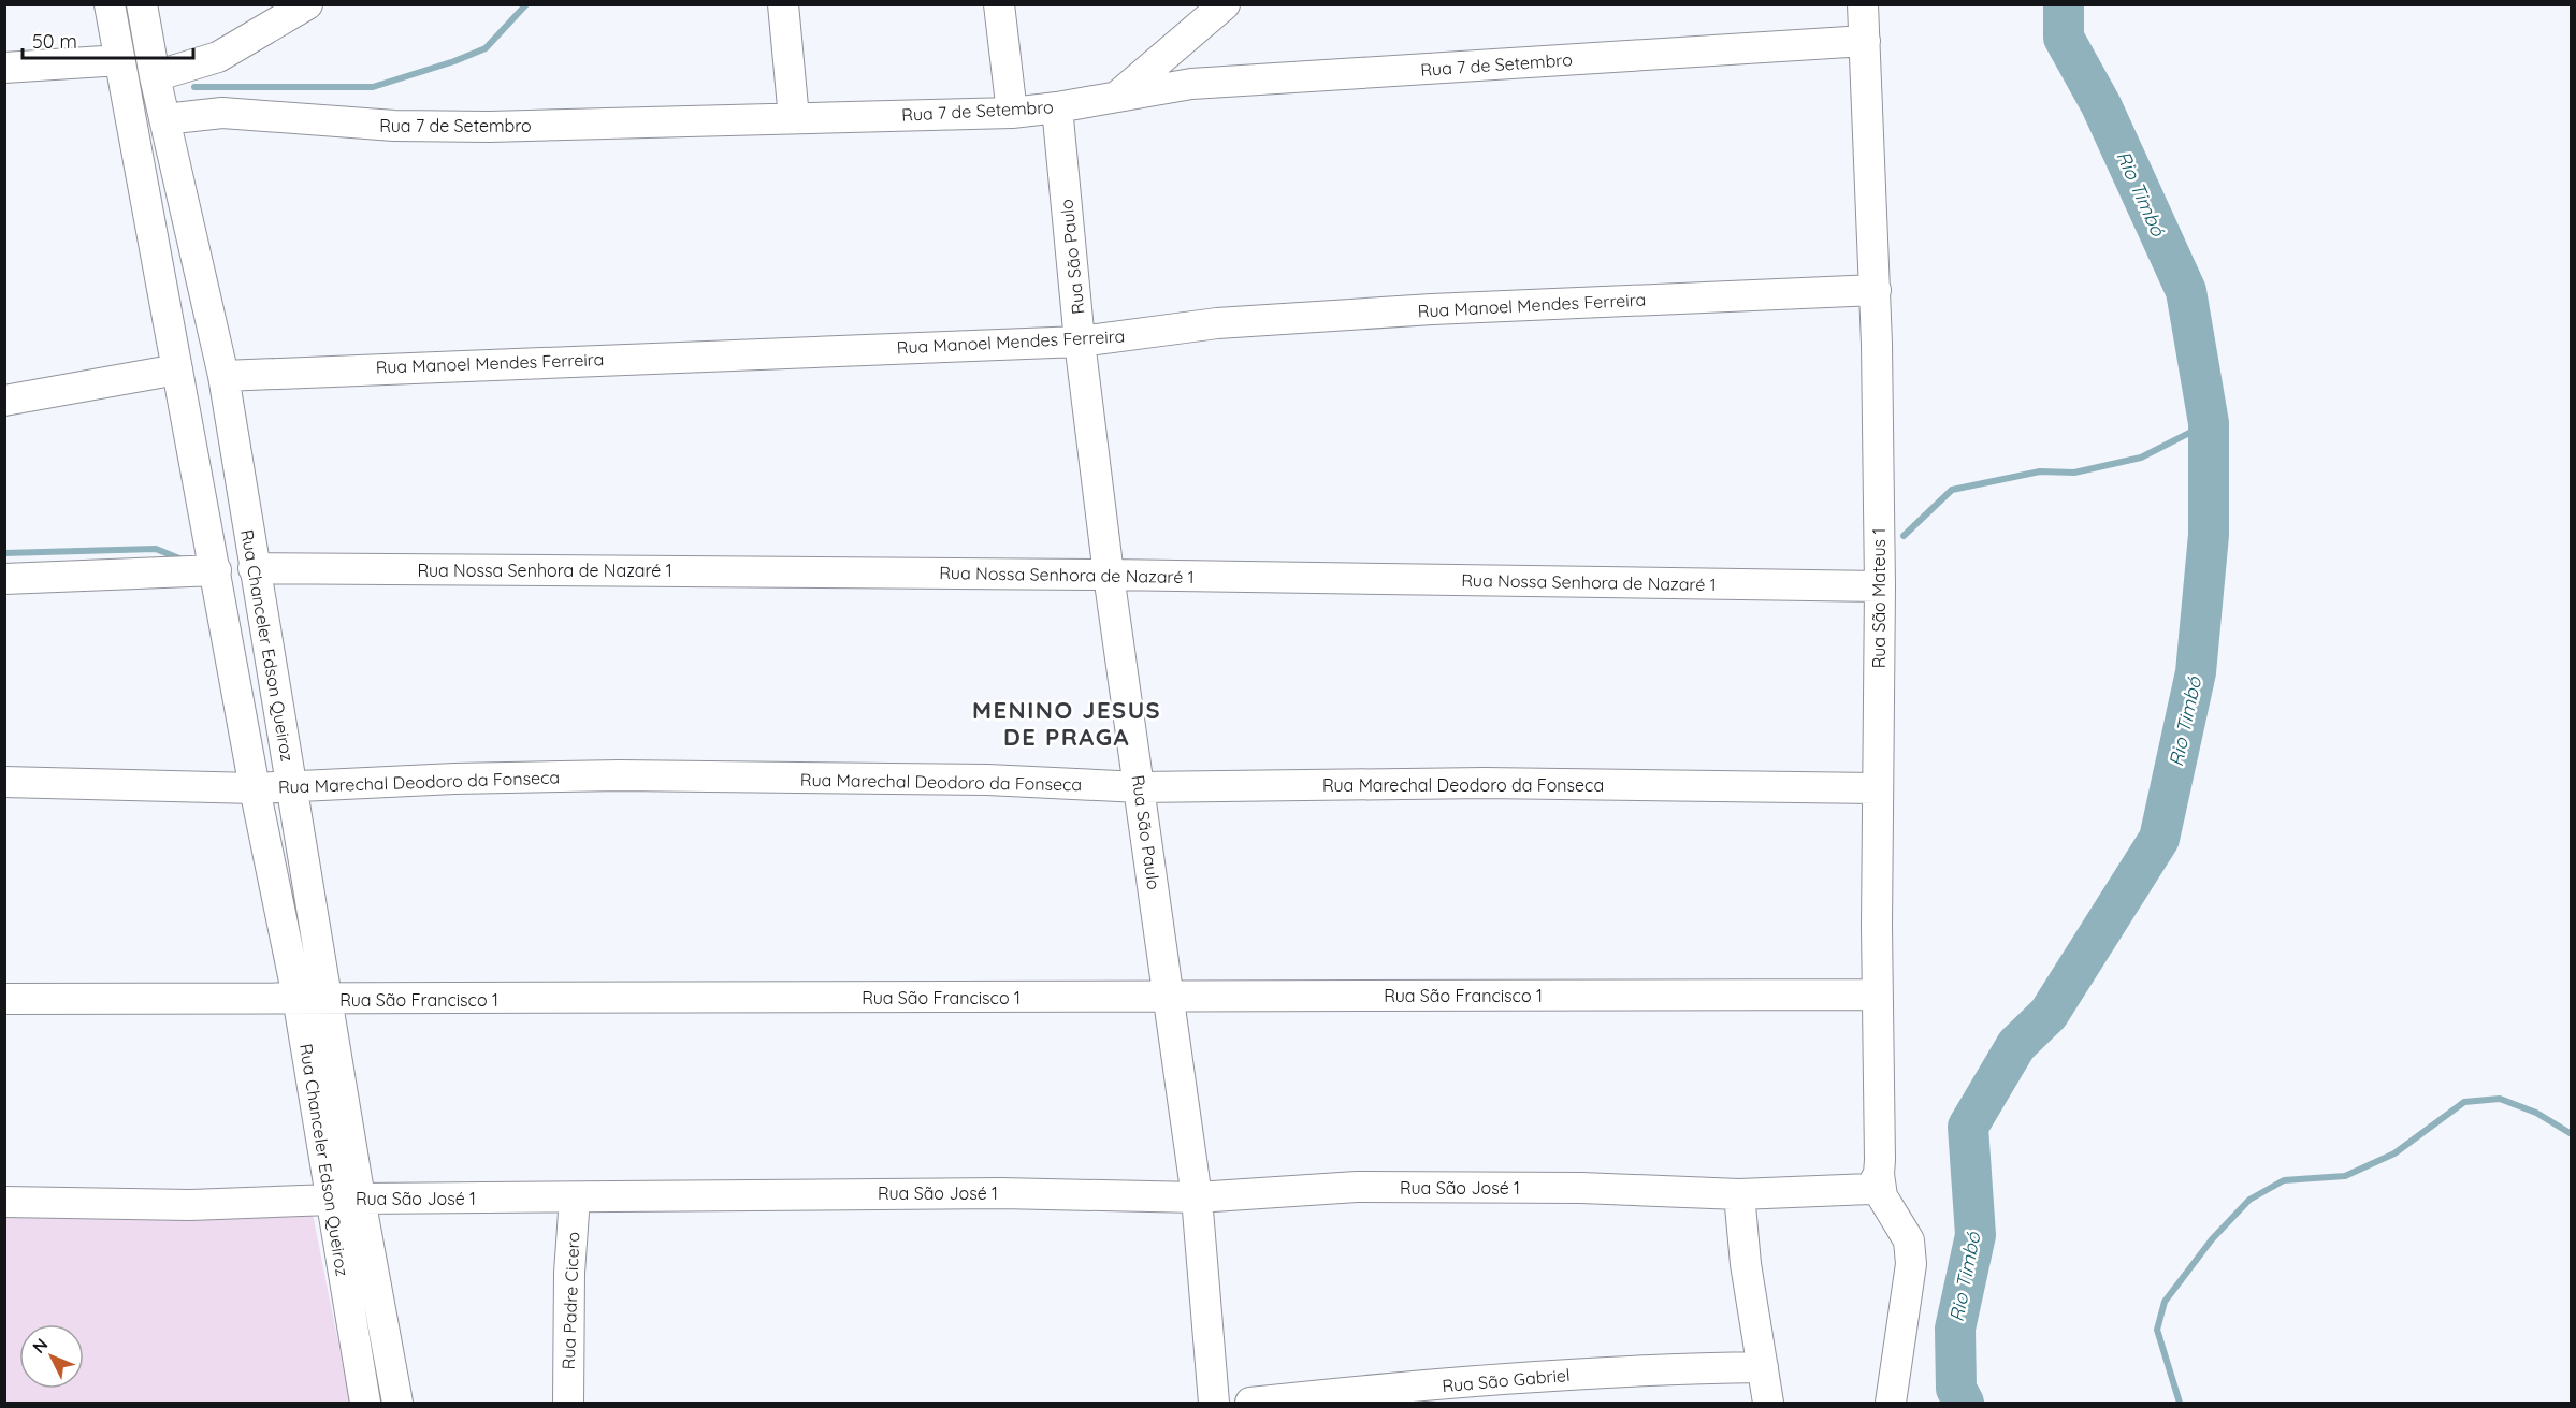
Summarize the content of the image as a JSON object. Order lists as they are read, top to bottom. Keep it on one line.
{"streets":{"street":["Rua 7 de Setembro","Rua São Paulo","Rua Manoel Mendes Ferreira","Rua Nossa Senhora de Nazaré 1","Rua São Mateus 1","Rua Chanceler Edson Queiroz","Rua Marechal Deodoro da Fonseca","Rua São Francisco 1","Rua São José 1","Rua Padre Cicero","Rua São Gabriel"]},"crossings":[["Rua 7 de Setembro","Rua São Paulo"],["Rua 7 de Setembro","Rua São Mateus 1"],["Rua 7 de Setembro","Rua Chanceler Edson Queiroz"],["Rua São Paulo","Rua Manoel Mendes Ferreira"],["Rua São Paulo","Rua Nossa Senhora de Nazaré 1"],["Rua São Paulo","Rua Marechal Deodoro da Fonseca"],["Rua São Paulo","Rua São Francisco 1"],["Rua São Paulo","Rua São José 1"],["Rua Manoel Mendes Ferreira","Rua São Mateus 1"],["Rua Manoel Mendes Ferreira","Rua Chanceler Edson Queiroz"],["Rua Nossa Senhora de Nazaré 1","Rua São Mateus 1"],["Rua Nossa Senhora de Nazaré 1","Rua Chanceler Edson Queiroz"],["Rua São Mateus 1","Rua Marechal Deodoro da Fonseca"],["Rua São Mateus 1","Rua São Francisco 1"],["Rua São Mateus 1","Rua São José 1"],["Rua Chanceler Edson Queiroz","Rua Marechal Deodoro da Fonseca"],["Rua Chanceler Edson Queiroz","Rua São Francisco 1"],["Rua Chanceler Edson Queiroz","Rua São José 1"],["Rua São José 1","Rua Padre Cicero"]],"districts":["MENINO JESUS DE PRAGA"],"water":["Rio Timbó"],"scale_bar":"50 m","north":"top left"}
